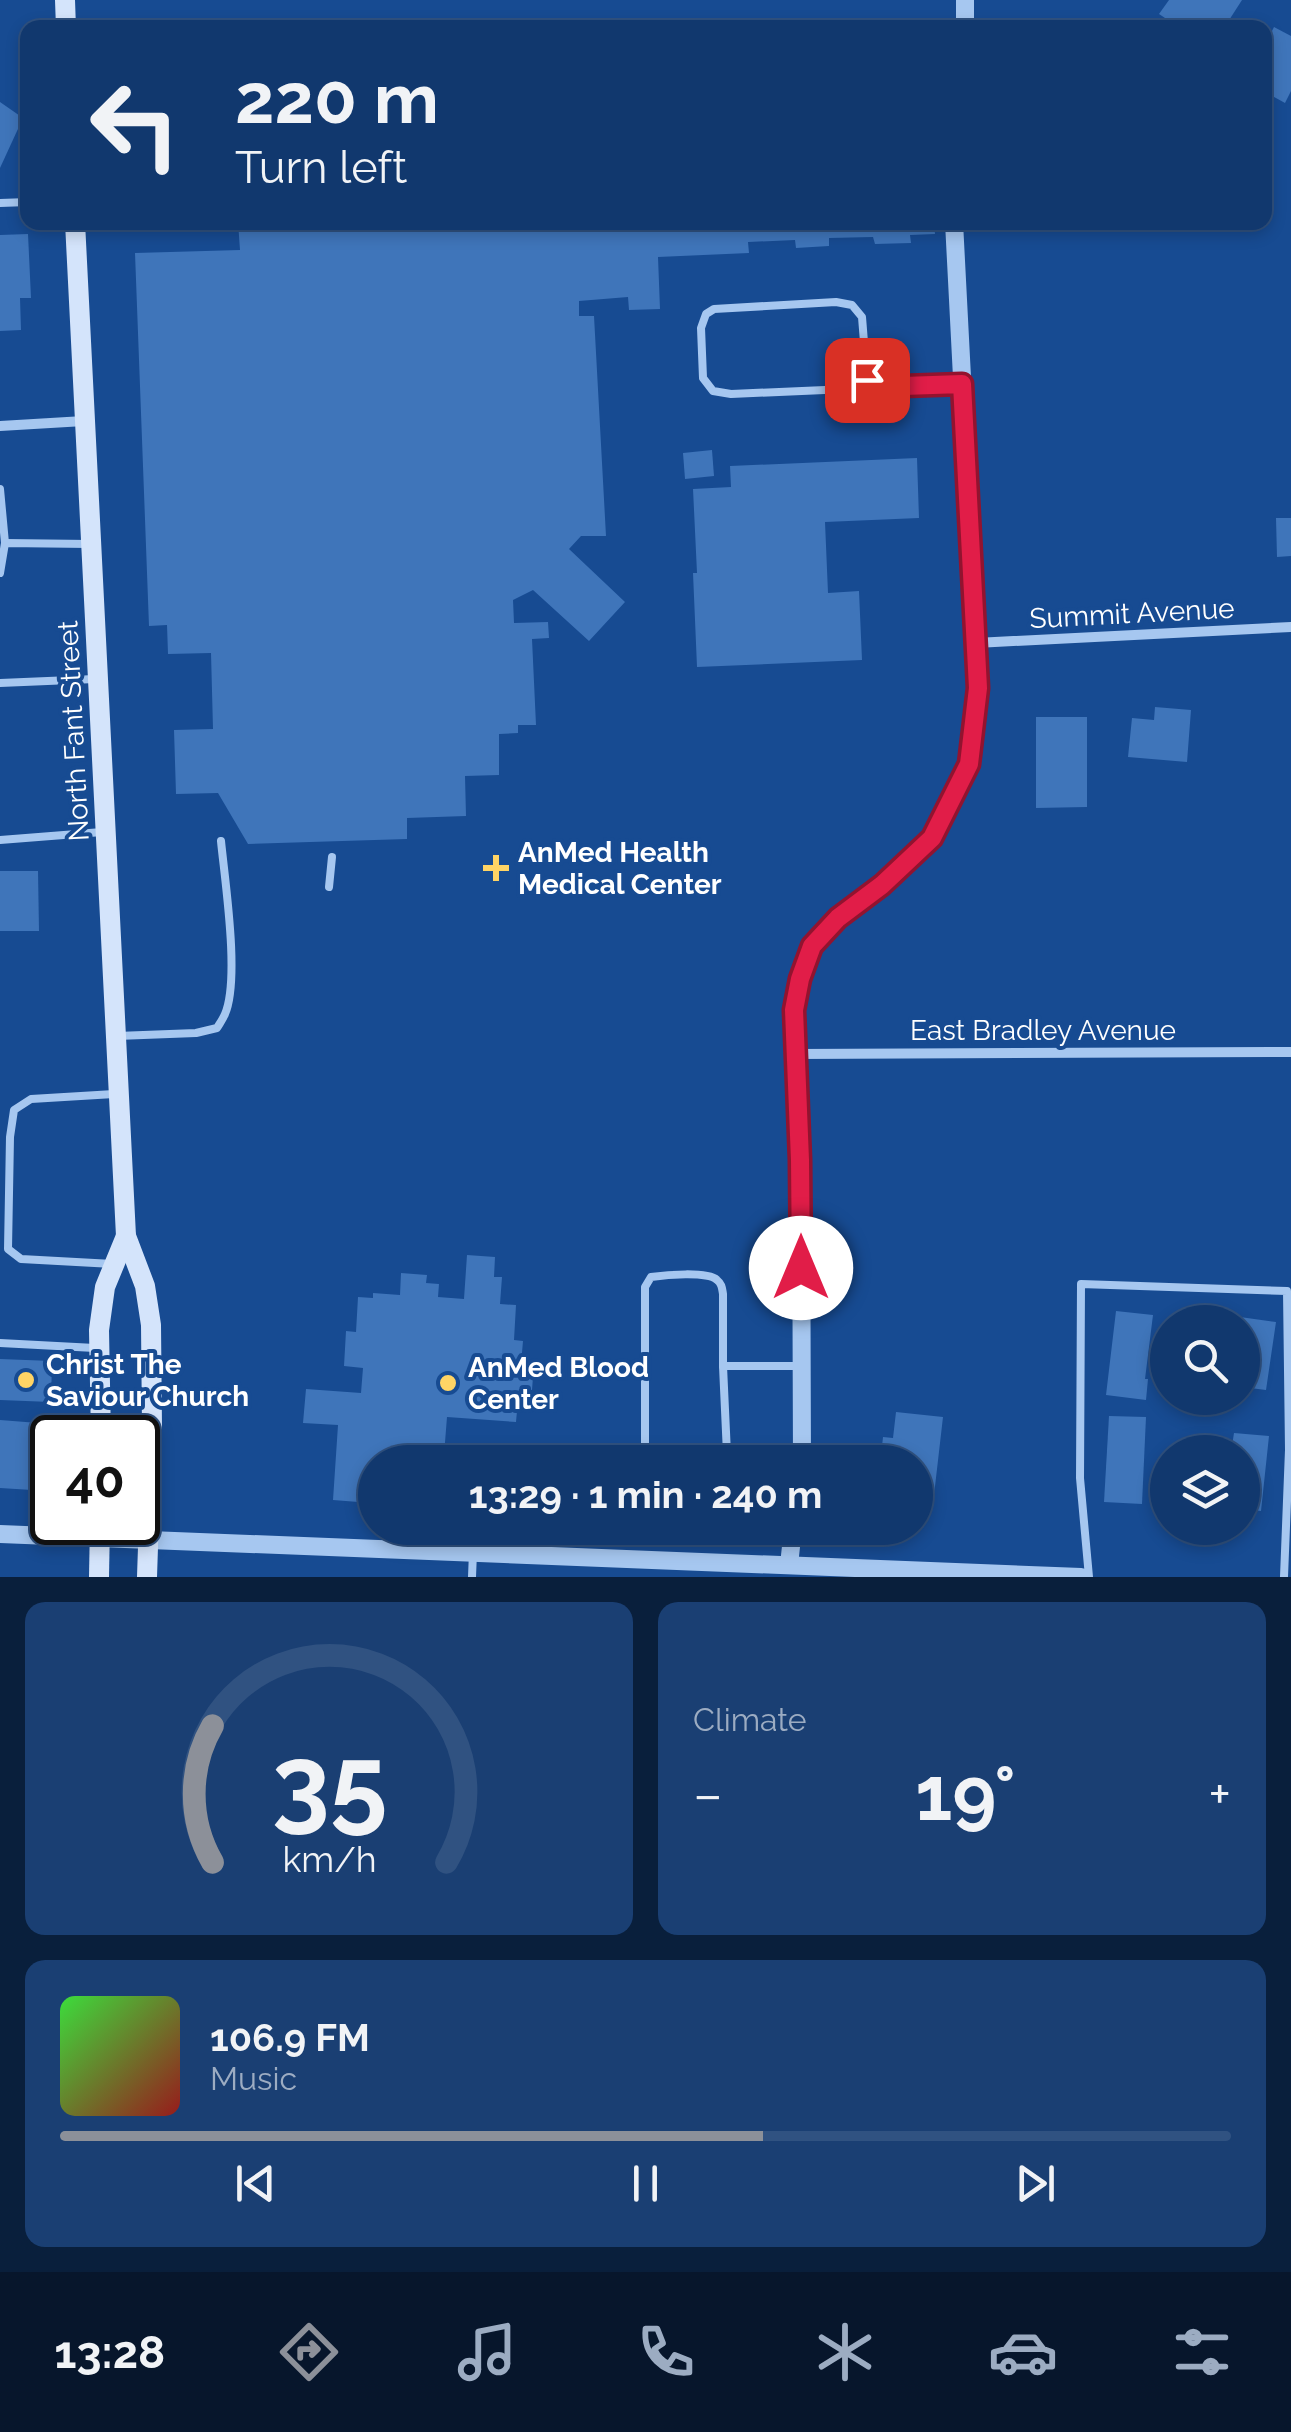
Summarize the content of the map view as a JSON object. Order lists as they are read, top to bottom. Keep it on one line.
{"streets":{"main road":["North Fant Street"],"street":["Summit Avenue","East Bradley Avenue"]},"places":{"health":["AnMed Health Medical Center"],"other":["Christ The Saviour Church","AnMed Blood Center"]},"page":{"turn":["220 m","Turn left"],"limit":"40","trip":"13:29 · 1 min · 240 m","tile":"Climate","heat":["−","19°","+"],"song":["106.9 FM","Music"],"tabs":"13:28","gauge":["35","km/h"]}}
